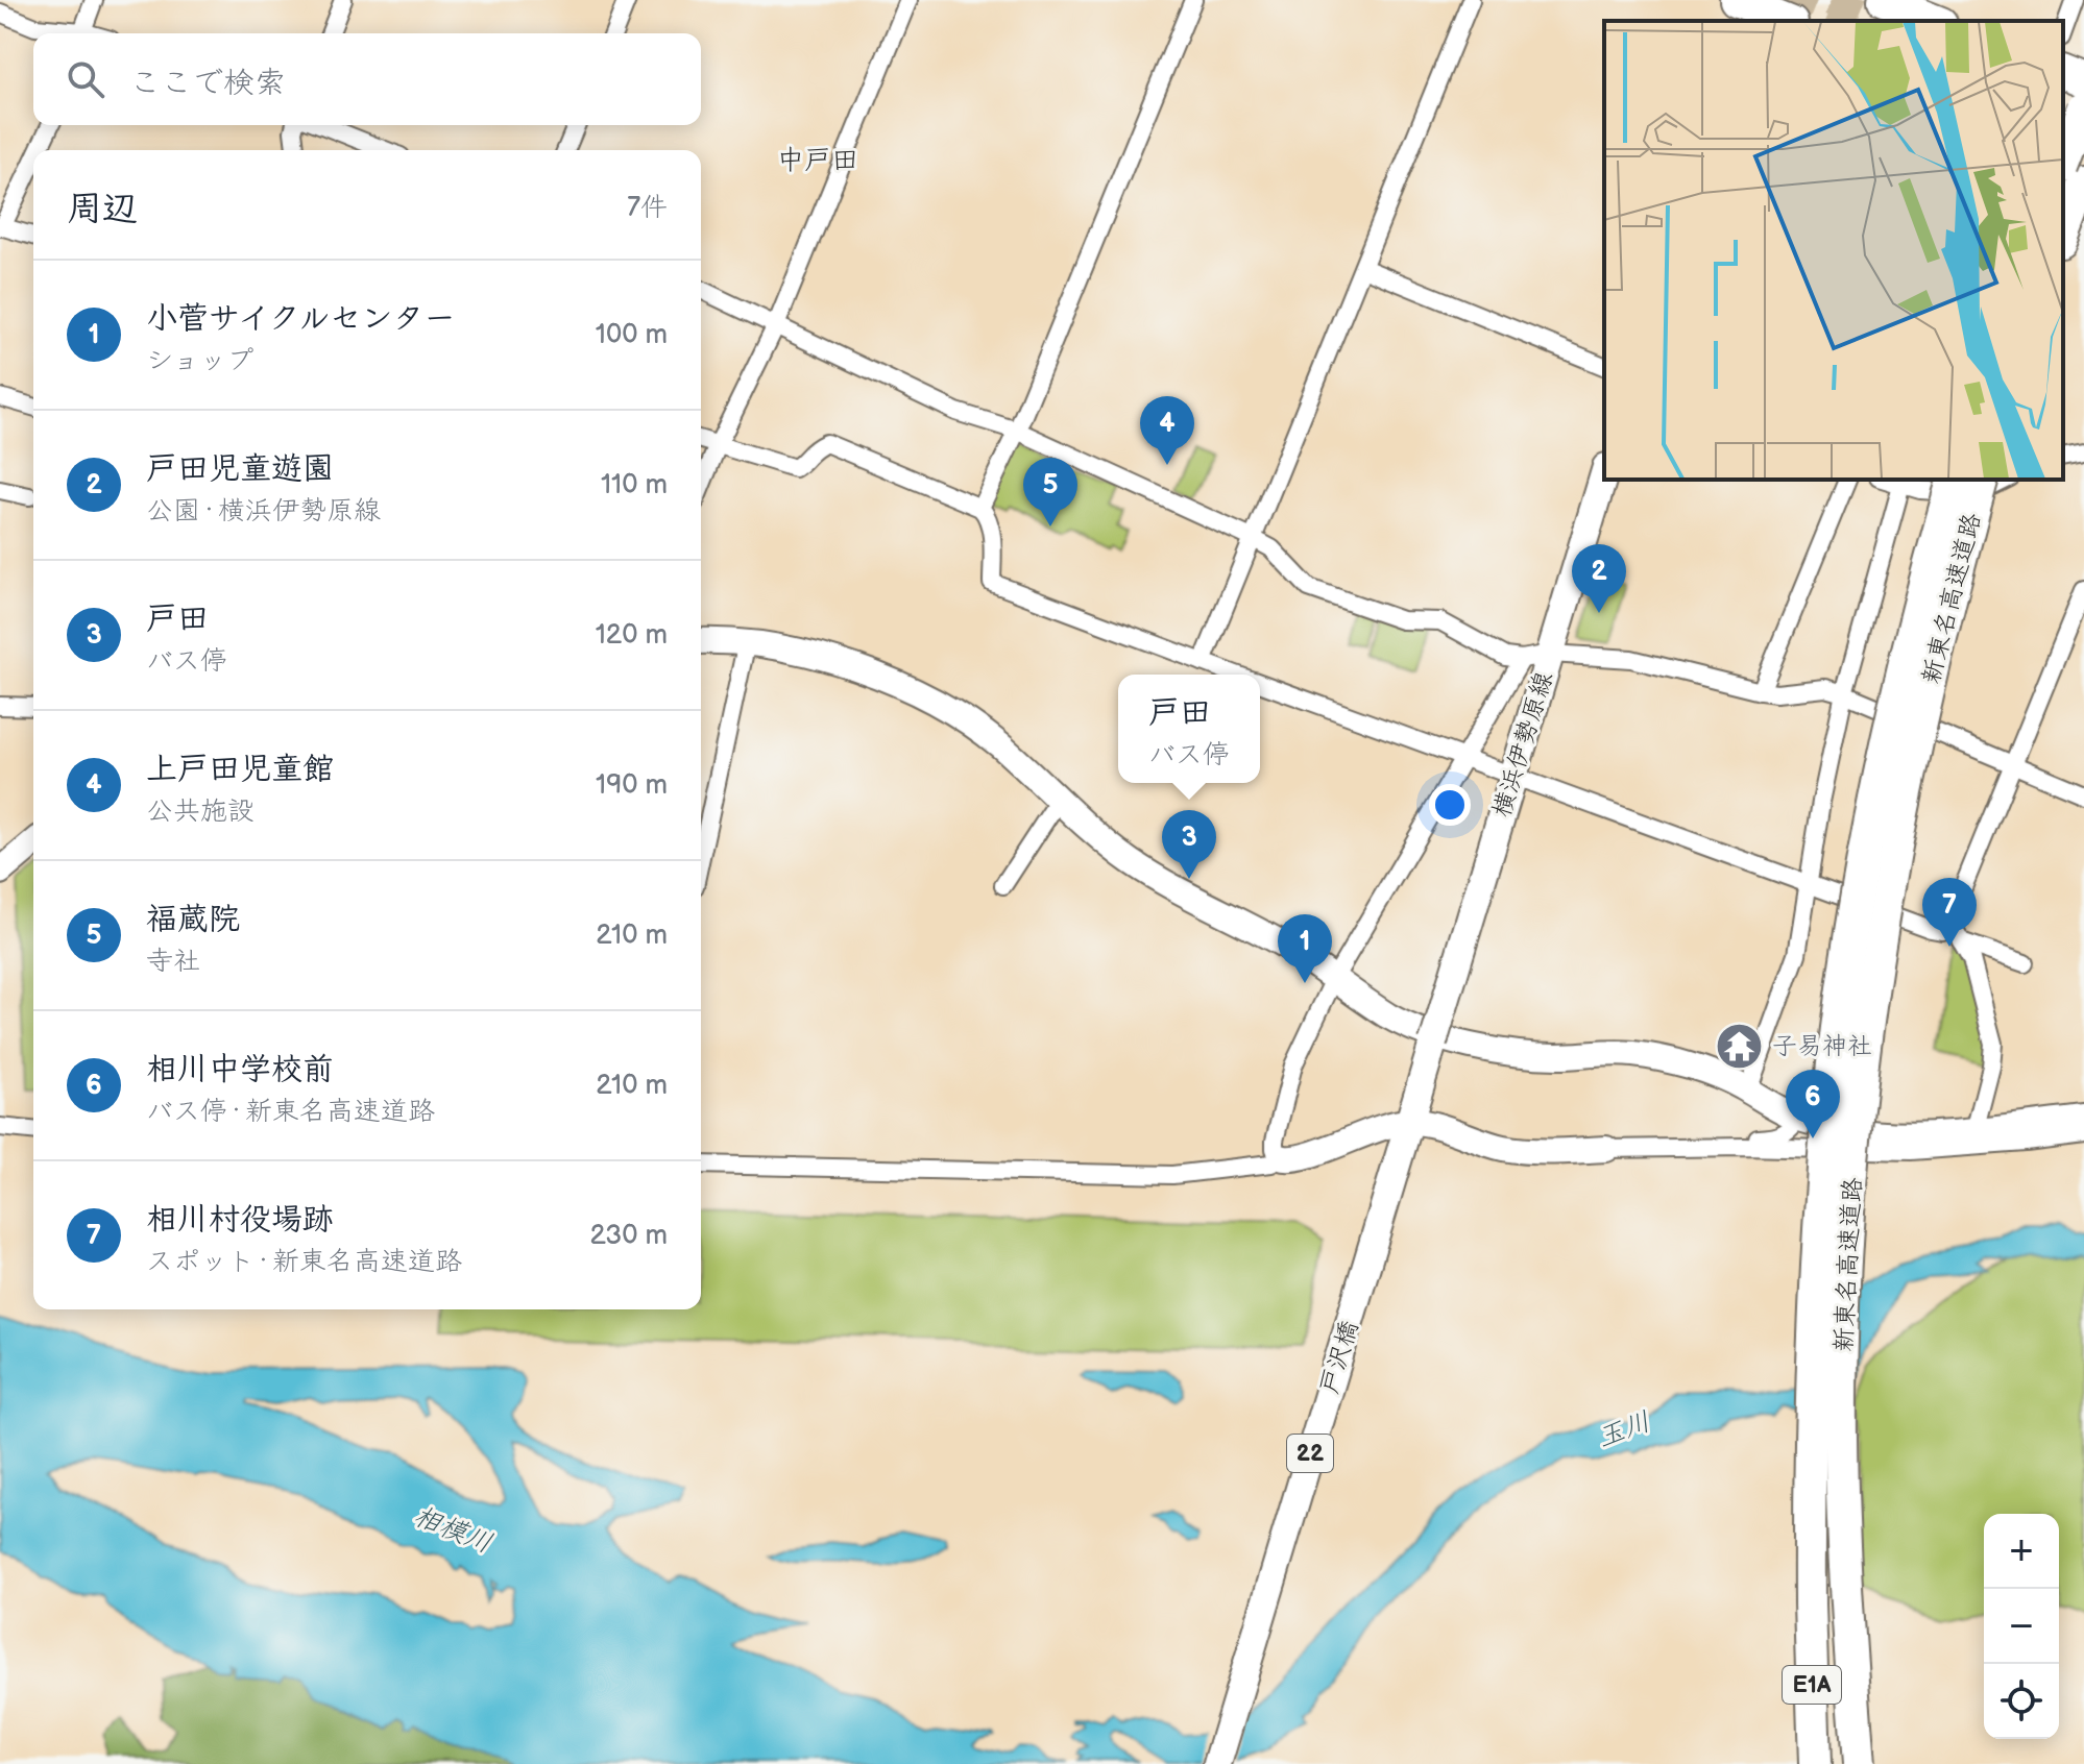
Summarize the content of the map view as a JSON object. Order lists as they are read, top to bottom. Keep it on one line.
{"streets":{"highway":["新東名高速道路","E1A"],"main road":["横浜伊勢原線","戸沢橋","22"]},"crossings":[["横浜伊勢原線","戸沢橋"]],"districts":["中戸田"],"water":["玉川","相模川"],"places":{"temple":["子易神社"]},"page":{"search":"ここで検索","heading":["周辺","7件"],"list":[{"mark":"1","name":"小菅サイクルセンター","note":"ショップ","value":"100 m"},{"mark":"2","name":"戸田児童遊園","note":"公園 · 横浜伊勢原線","value":"110 m"},{"mark":"3","name":"戸田","note":"バス停","value":"120 m"},{"mark":"4","name":"上戸田児童館","note":"公共施設","value":"190 m"},{"mark":"5","name":"福蔵院","note":"寺社","value":"210 m"},{"mark":"6","name":"相川中学校前","note":"バス停 · 新東名高速道路","value":"210 m"},{"mark":"7","name":"相川村役場跡","note":"スポット · 新東名高速道路","value":"230 m"}],"pins":["4","5","2","3","7","1","6"],"popup":["戸田","バス停"],"map_buttons":["+","−"]}}
